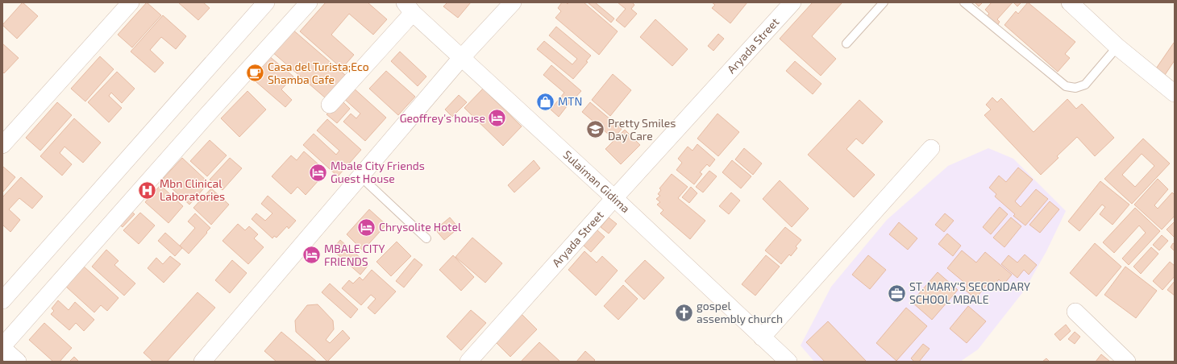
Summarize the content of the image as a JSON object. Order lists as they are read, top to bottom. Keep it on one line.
{"streets":{"street":["Aryada Street","Sulaiman Gidima"]},"crossings":[["Aryada Street","Sulaiman Gidima"]],"places":{"cafe":["Casa del Turista;Eco Shamba Cafe"],"shop":["MTN"],"hotel":["Geoffrey's house","Mbale City Friends Guest House","Chrysolite Hotel","MBALE CITY FRIENDS"],"school or university":["Pretty Smiles Day Care"],"hospital":["Mbn Clinical Laboratories"],"office":["ST. MARY'S SECONDARY SCHOOL MBALE"],"church":["gospel assembly church"]}}
